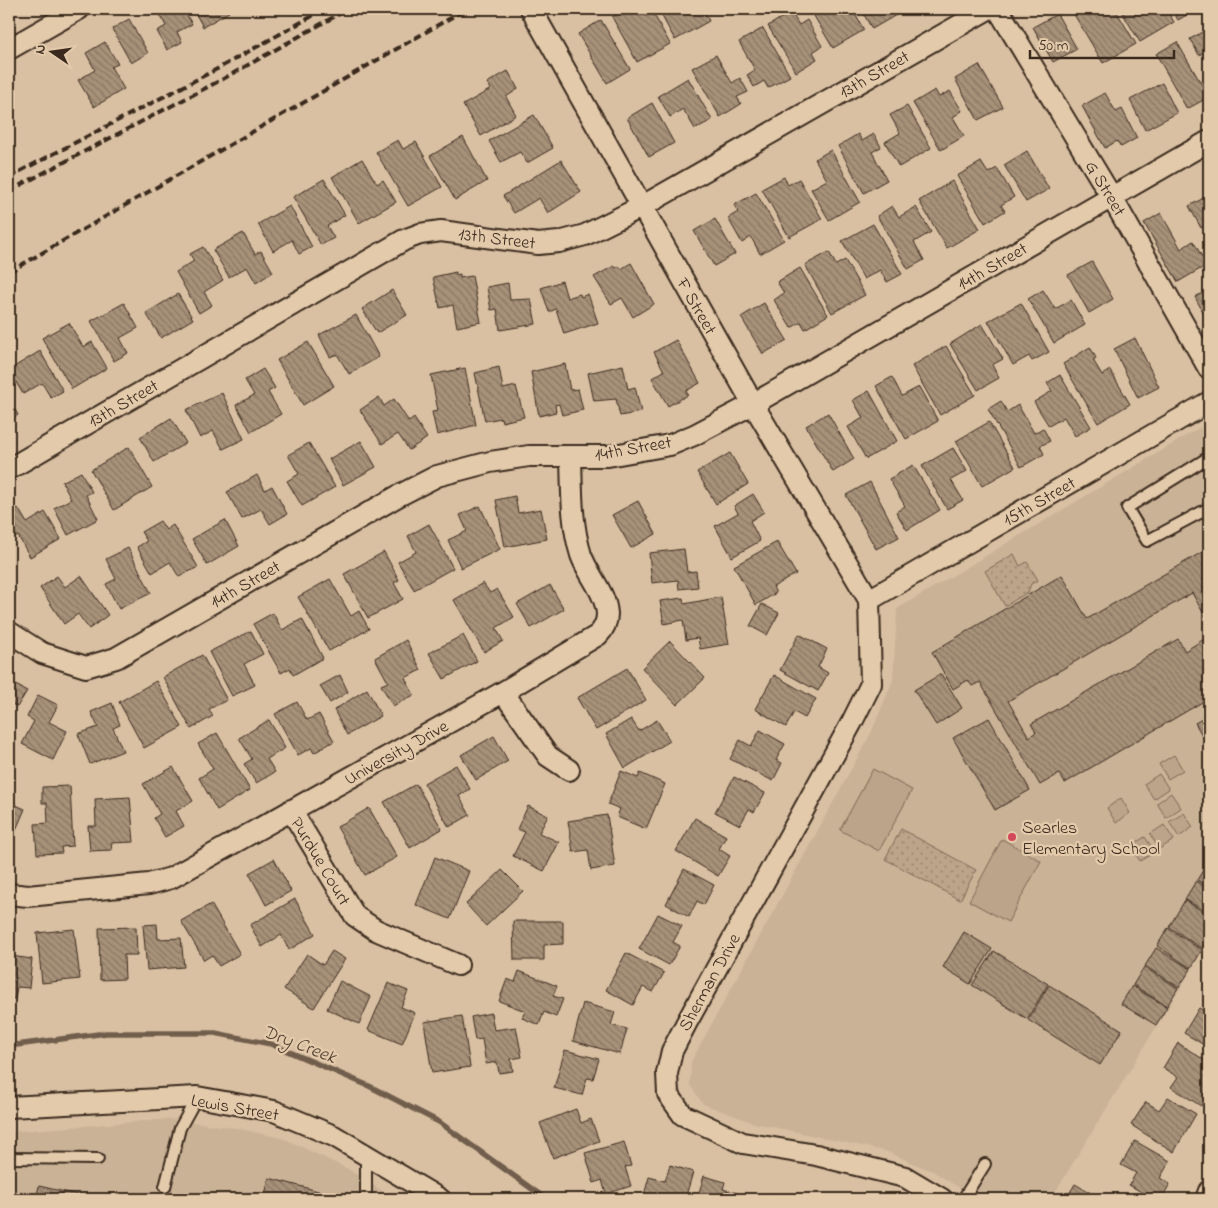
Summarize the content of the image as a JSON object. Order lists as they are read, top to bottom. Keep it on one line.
{"streets":{"street":["13th Street","G Street","14th Street","F Street","15th Street","University Drive","Purdue Court","Sherman Drive","Lewis Street"]},"crossings":[["13th Street","F Street"],["G Street","14th Street"],["14th Street","F Street"],["14th Street","University Drive"],["F Street","15th Street"],["F Street","Sherman Drive"],["15th Street","Sherman Drive"],["University Drive","Purdue Court"]],"water":["Dry Creek"],"places":["Searles Elementary School"],"scale_bar":"50 m","north":"left"}
